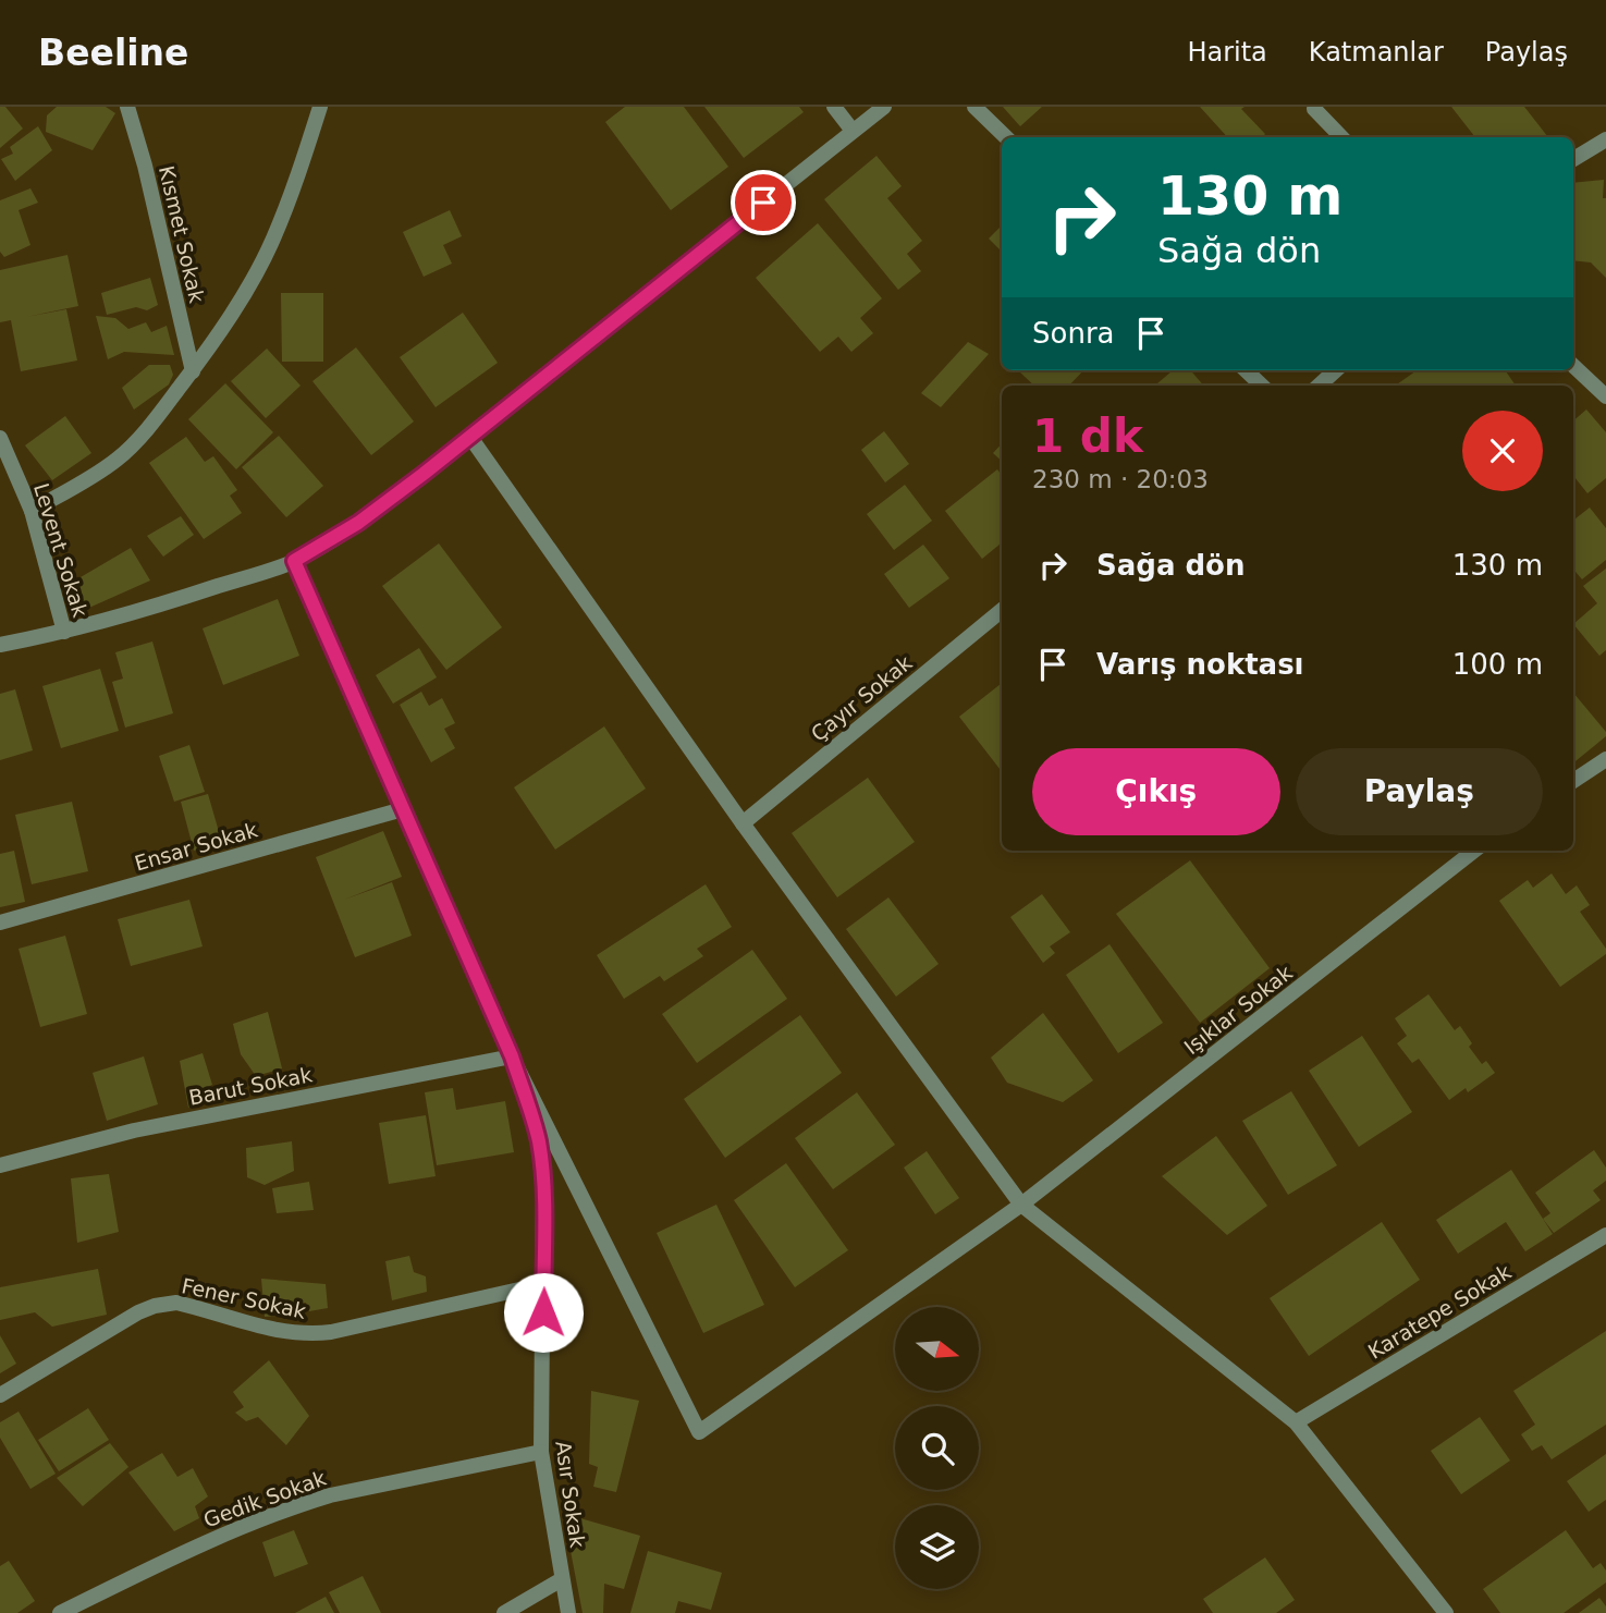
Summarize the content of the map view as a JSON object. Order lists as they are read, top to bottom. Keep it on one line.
{"streets":{"street":["Kısmet Sokak","Levent Sokak","Çayır Sokak","Ensar Sokak","Işıklar Sokak","Barut Sokak","Fener Sokak","Karatepe Sokak","Asır Sokak","Gedik Sokak"]},"crossings":[["Ensar Sokak","Asır Sokak"],["Işıklar Sokak","Barut Sokak"],["Işıklar Sokak","Asır Sokak"],["Barut Sokak","Asır Sokak"],["Fener Sokak","Asır Sokak"],["Asır Sokak","Gedik Sokak"]],"north":"right","page":{"header":"Beeline","nav":["Harita","Katmanlar","Paylaş"],"turn":["130 m","Sağa dön"],"then":"Sonra","heading":["1 dk","230 m · 20:03"],"list":[{"name":"Sağa dön","value":"130 m"},{"name":"Varış noktası","value":"100 m"}],"buttons":["Çıkış","Paylaş"]}}
